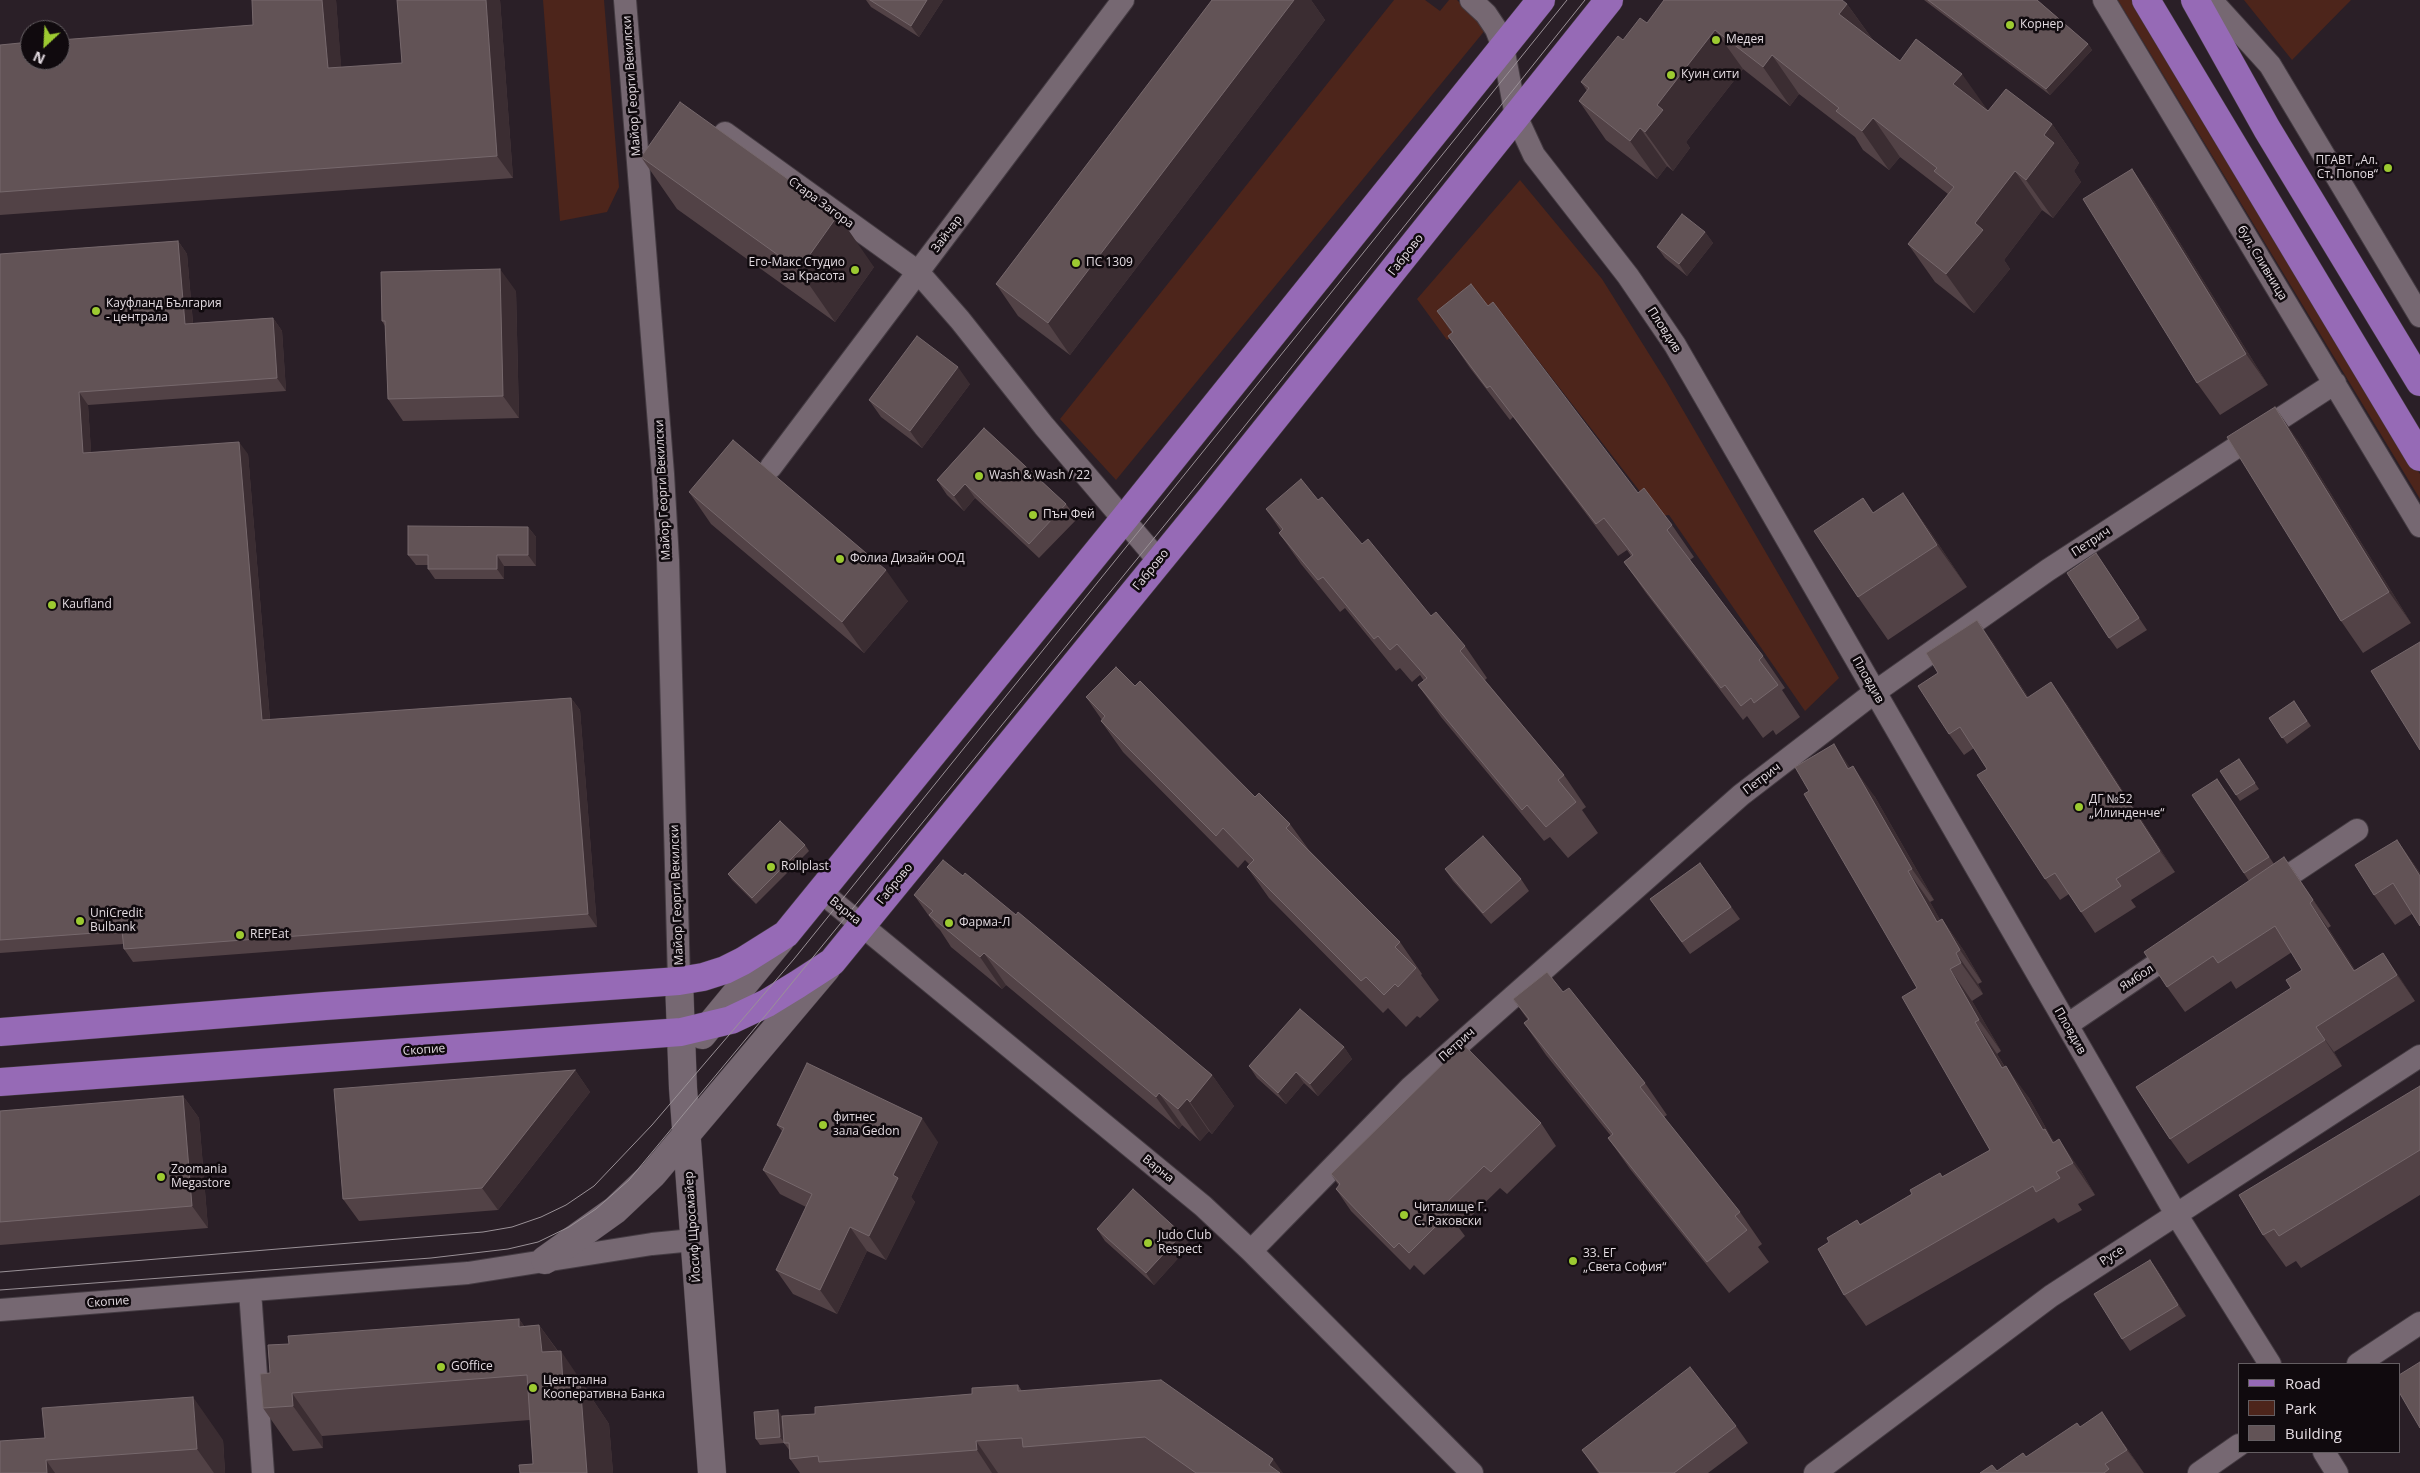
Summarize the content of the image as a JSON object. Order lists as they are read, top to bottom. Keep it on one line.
{"streets":{"main road":["Габрово","Скопие"],"street":["Майор Георги Векилски","Стара Загора","Зайчар","бул. Сливница","Пловдив","Петрич","Варна","Ямбол","Йосиф Щросмайер","Русе"]},"crossings":[["Майор Георги Векилски","Йосиф Щросмайер"],["Стара Загора","Зайчар"],["Стара Загора","Габрово"],["Габрово","Пловдив"],["Габрово","Варна"],["Габрово","Скопие"],["Габрово","Йосиф Щросмайер"],["бул. Сливница","Петрич"],["Пловдив","Петрич"],["Пловдив","Ямбол"],["Пловдив","Русе"],["Петрич","Варна"],["Скопие","Йосиф Щросмайер"]],"places":["Корнер","Медея","Куин сити","ПГАВТ „Ал. Ст. Попов“","ПС 1309","Eго-Макс Студио за Красота","Кауфланд България - централа","Wash & Wash / 22","Пън Фей","Фолиа Дизайн ООД","Kaufland","ДГ №52 „Илинденче“","Rollplast","UniCredit Bulbank","Фарма-Л","REPEat","фитнес зала Gedon","Zoomania Megastore","Читалище Г. С. Раковски","Judo Club Respect","33. ЕГ „Света София“","GOffice","Централна Кооперативна Банка"],"legend":["Road","Park","Building"],"north":"bottom left"}
